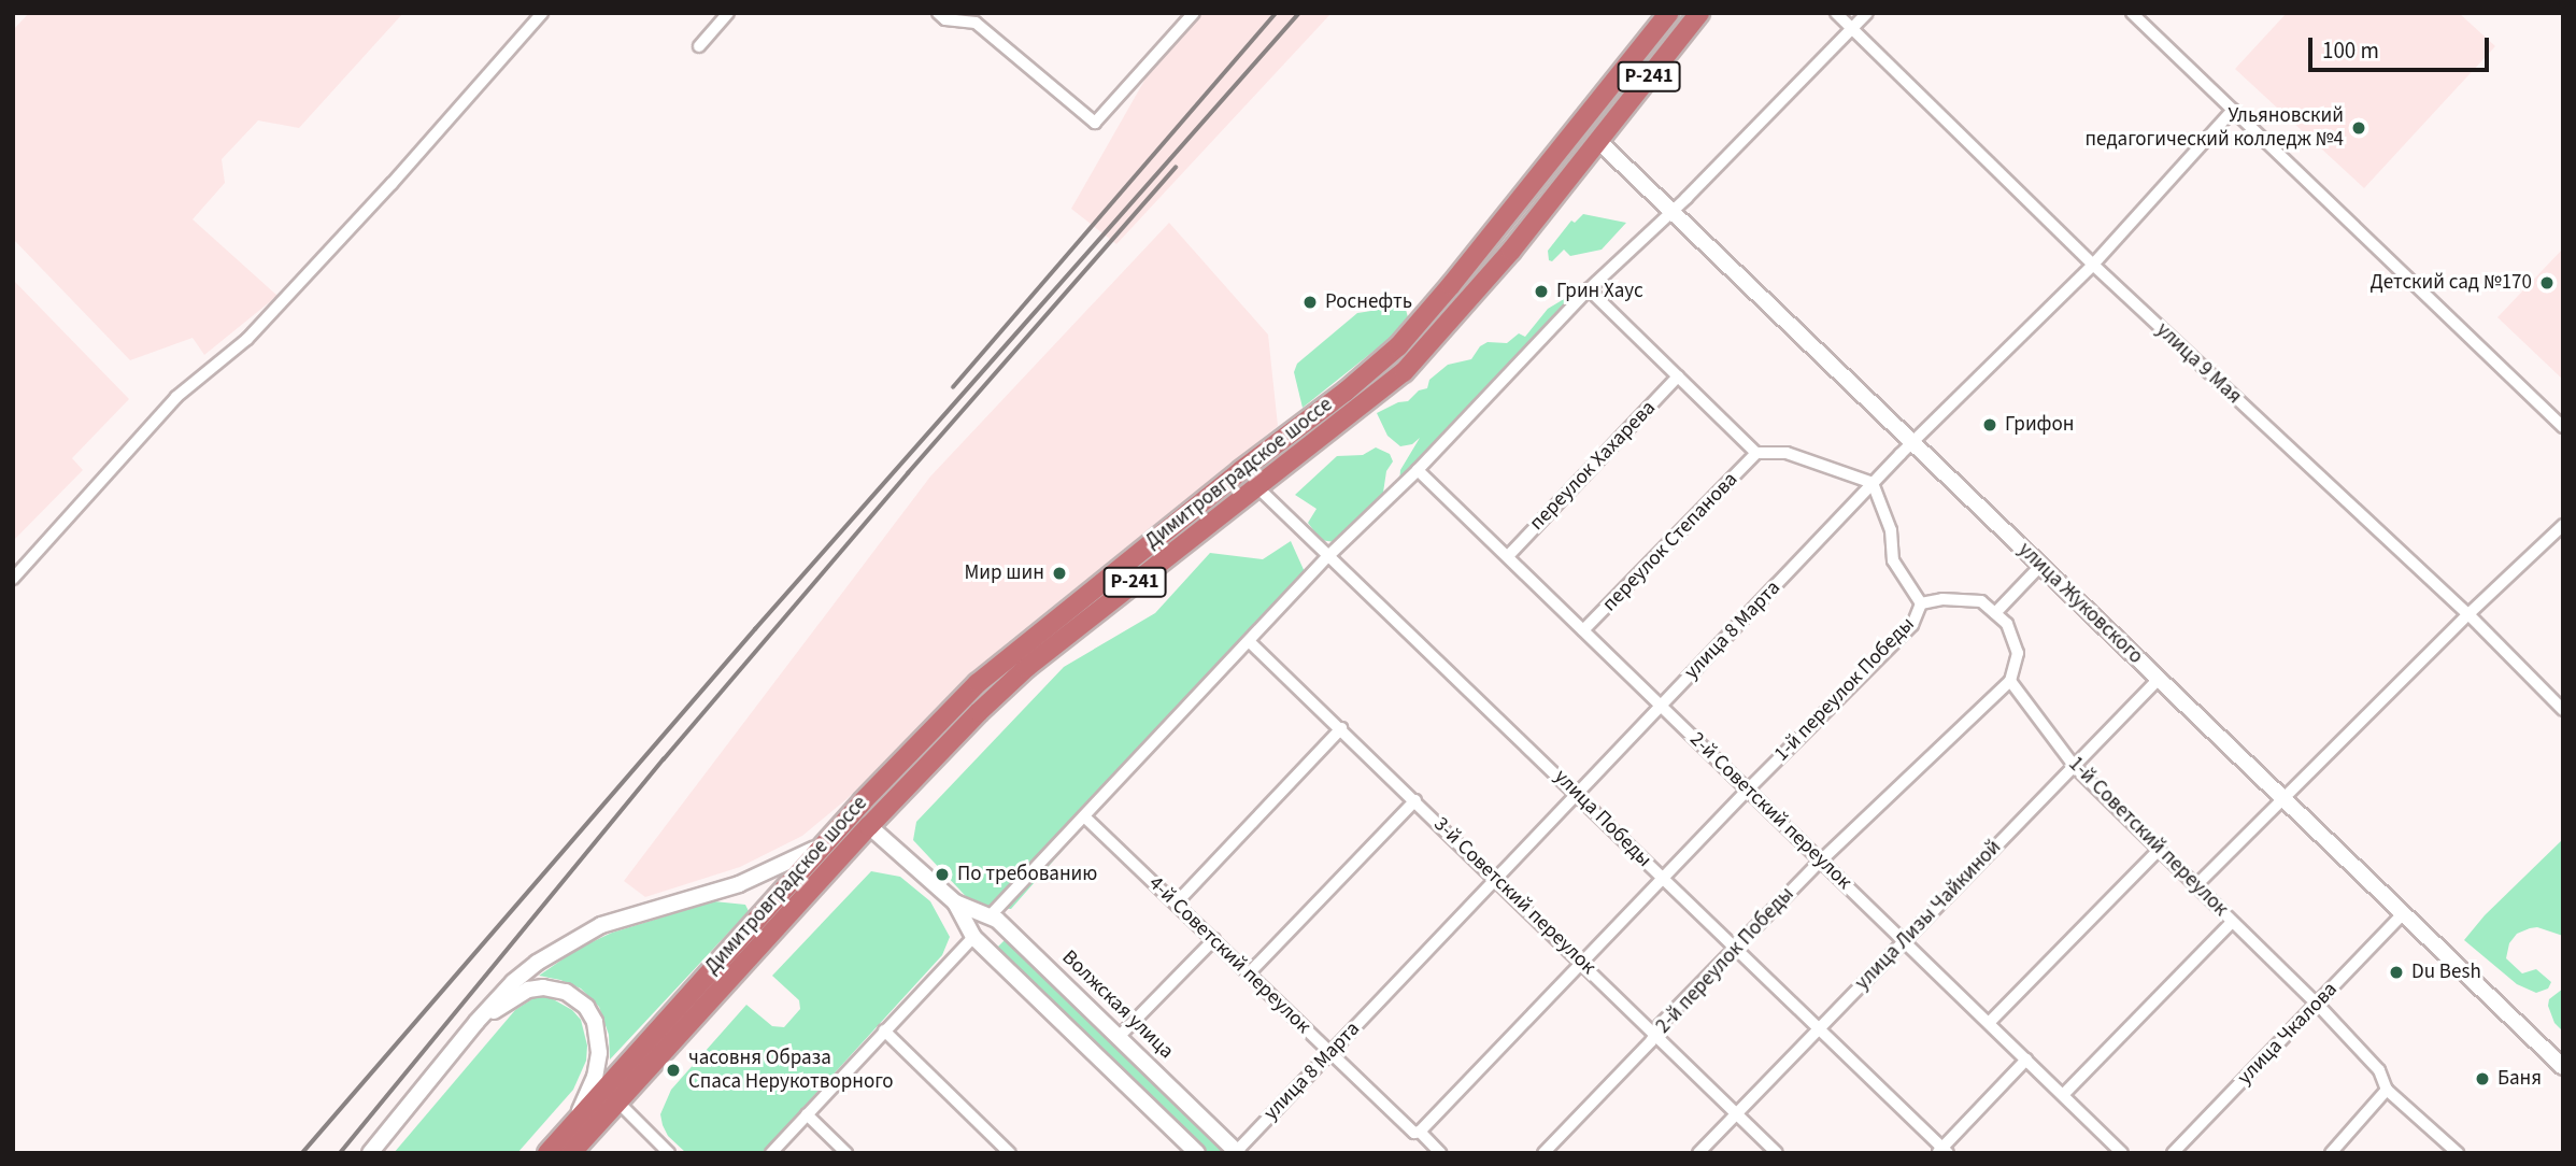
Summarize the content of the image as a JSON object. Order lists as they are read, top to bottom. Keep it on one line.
{"streets":{"highway":["Р-241","Димитровградское шоссе","Волжская улица"],"main road":["улица Жуковского"],"street":["улица 9 Мая","переулок Хахарева","переулок Степанова","улица 8 Марта","1-й переулок Победы","2-й Советский переулок","улица Победы","1-й Советский переулок","3-й Советский переулок","улица Лизы Чайкиной","4-й Советский переулок","2-й переулок Победы","улица Чкалова"]},"crossings":[["Р-241","Димитровградское шоссе"],["улица 9 Мая","улица 8 Марта"],["переулок Хахарева","2-й Советский переулок"],["Димитровградское шоссе","улица Жуковского"],["Димитровградское шоссе","улица Победы"],["Димитровградское шоссе","Волжская улица"],["переулок Степанова","2-й Советский переулок"],["улица Жуковского","улица 8 Марта"],["улица Жуковского","улица Лизы Чайкиной"],["улица Жуковского","улица Чкалова"],["улица 8 Марта","2-й Советский переулок"],["улица 8 Марта","улица Победы"],["улица 8 Марта","3-й Советский переулок"],["улица 8 Марта","4-й Советский переулок"],["улица 8 Марта","Волжская улица"],["1-й переулок Победы","2-й Советский переулок"],["1-й переулок Победы","улица Победы"],["1-й переулок Победы","3-й Советский переулок"],["1-й переулок Победы","4-й Советский переулок"],["2-й Советский переулок","улица Лизы Чайкиной"],["2-й Советский переулок","2-й переулок Победы"],["улица Победы","улица Лизы Чайкиной"],["улица Победы","2-й переулок Победы"],["1-й Советский переулок","улица Лизы Чайкиной"],["1-й Советский переулок","2-й переулок Победы"],["1-й Советский переулок","улица Чкалова"],["3-й Советский переулок","улица Лизы Чайкиной"],["3-й Советский переулок","2-й переулок Победы"]],"places":["Ульяновский педагогический колледж №4","Детский сад №170","Грин Хаус","Роснефть","Грифон","Мир шин","По требованию","Du Besh","часовня Образа Спаса Нерукотворного","Баня"],"scale_bar":"100 m"}
